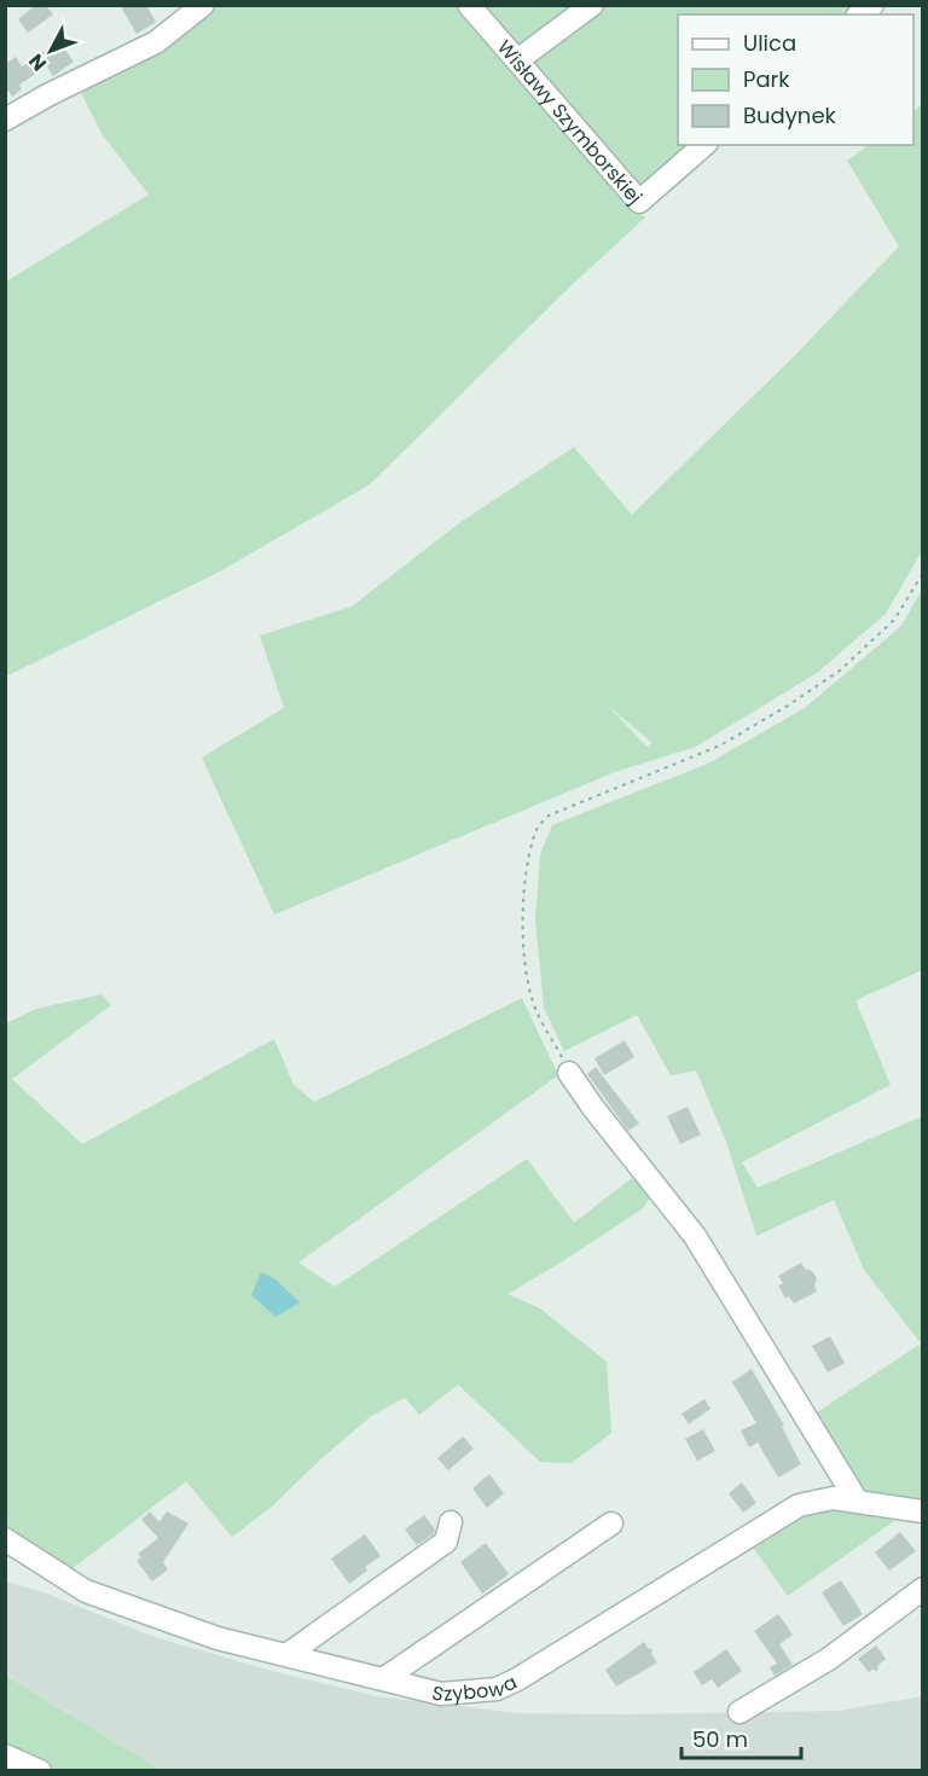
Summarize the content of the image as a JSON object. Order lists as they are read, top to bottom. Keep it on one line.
{"streets":{"street":["Wisławy Szymborskiej","Szybowa"]},"legend":["Ulica","Park","Budynek"],"scale_bar":"50 m","north":"bottom left"}
